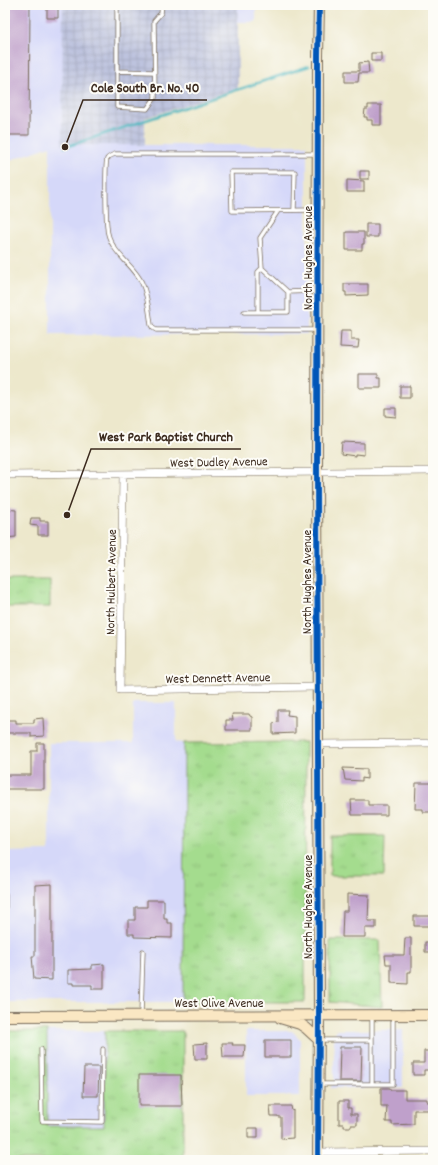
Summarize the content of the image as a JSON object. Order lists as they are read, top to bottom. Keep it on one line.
{"streets":{"street":["North Hughes Avenue","West Dudley Avenue","North Hulbert Avenue","West Dennett Avenue","West Olive Avenue"]},"crossings":[["North Hughes Avenue","West Dudley Avenue"],["North Hughes Avenue","West Dennett Avenue"],["North Hughes Avenue","West Olive Avenue"],["West Dudley Avenue","North Hulbert Avenue"],["North Hulbert Avenue","West Dennett Avenue"]],"places":["Cole South Br. No. 40","West Park Baptist Church"]}
